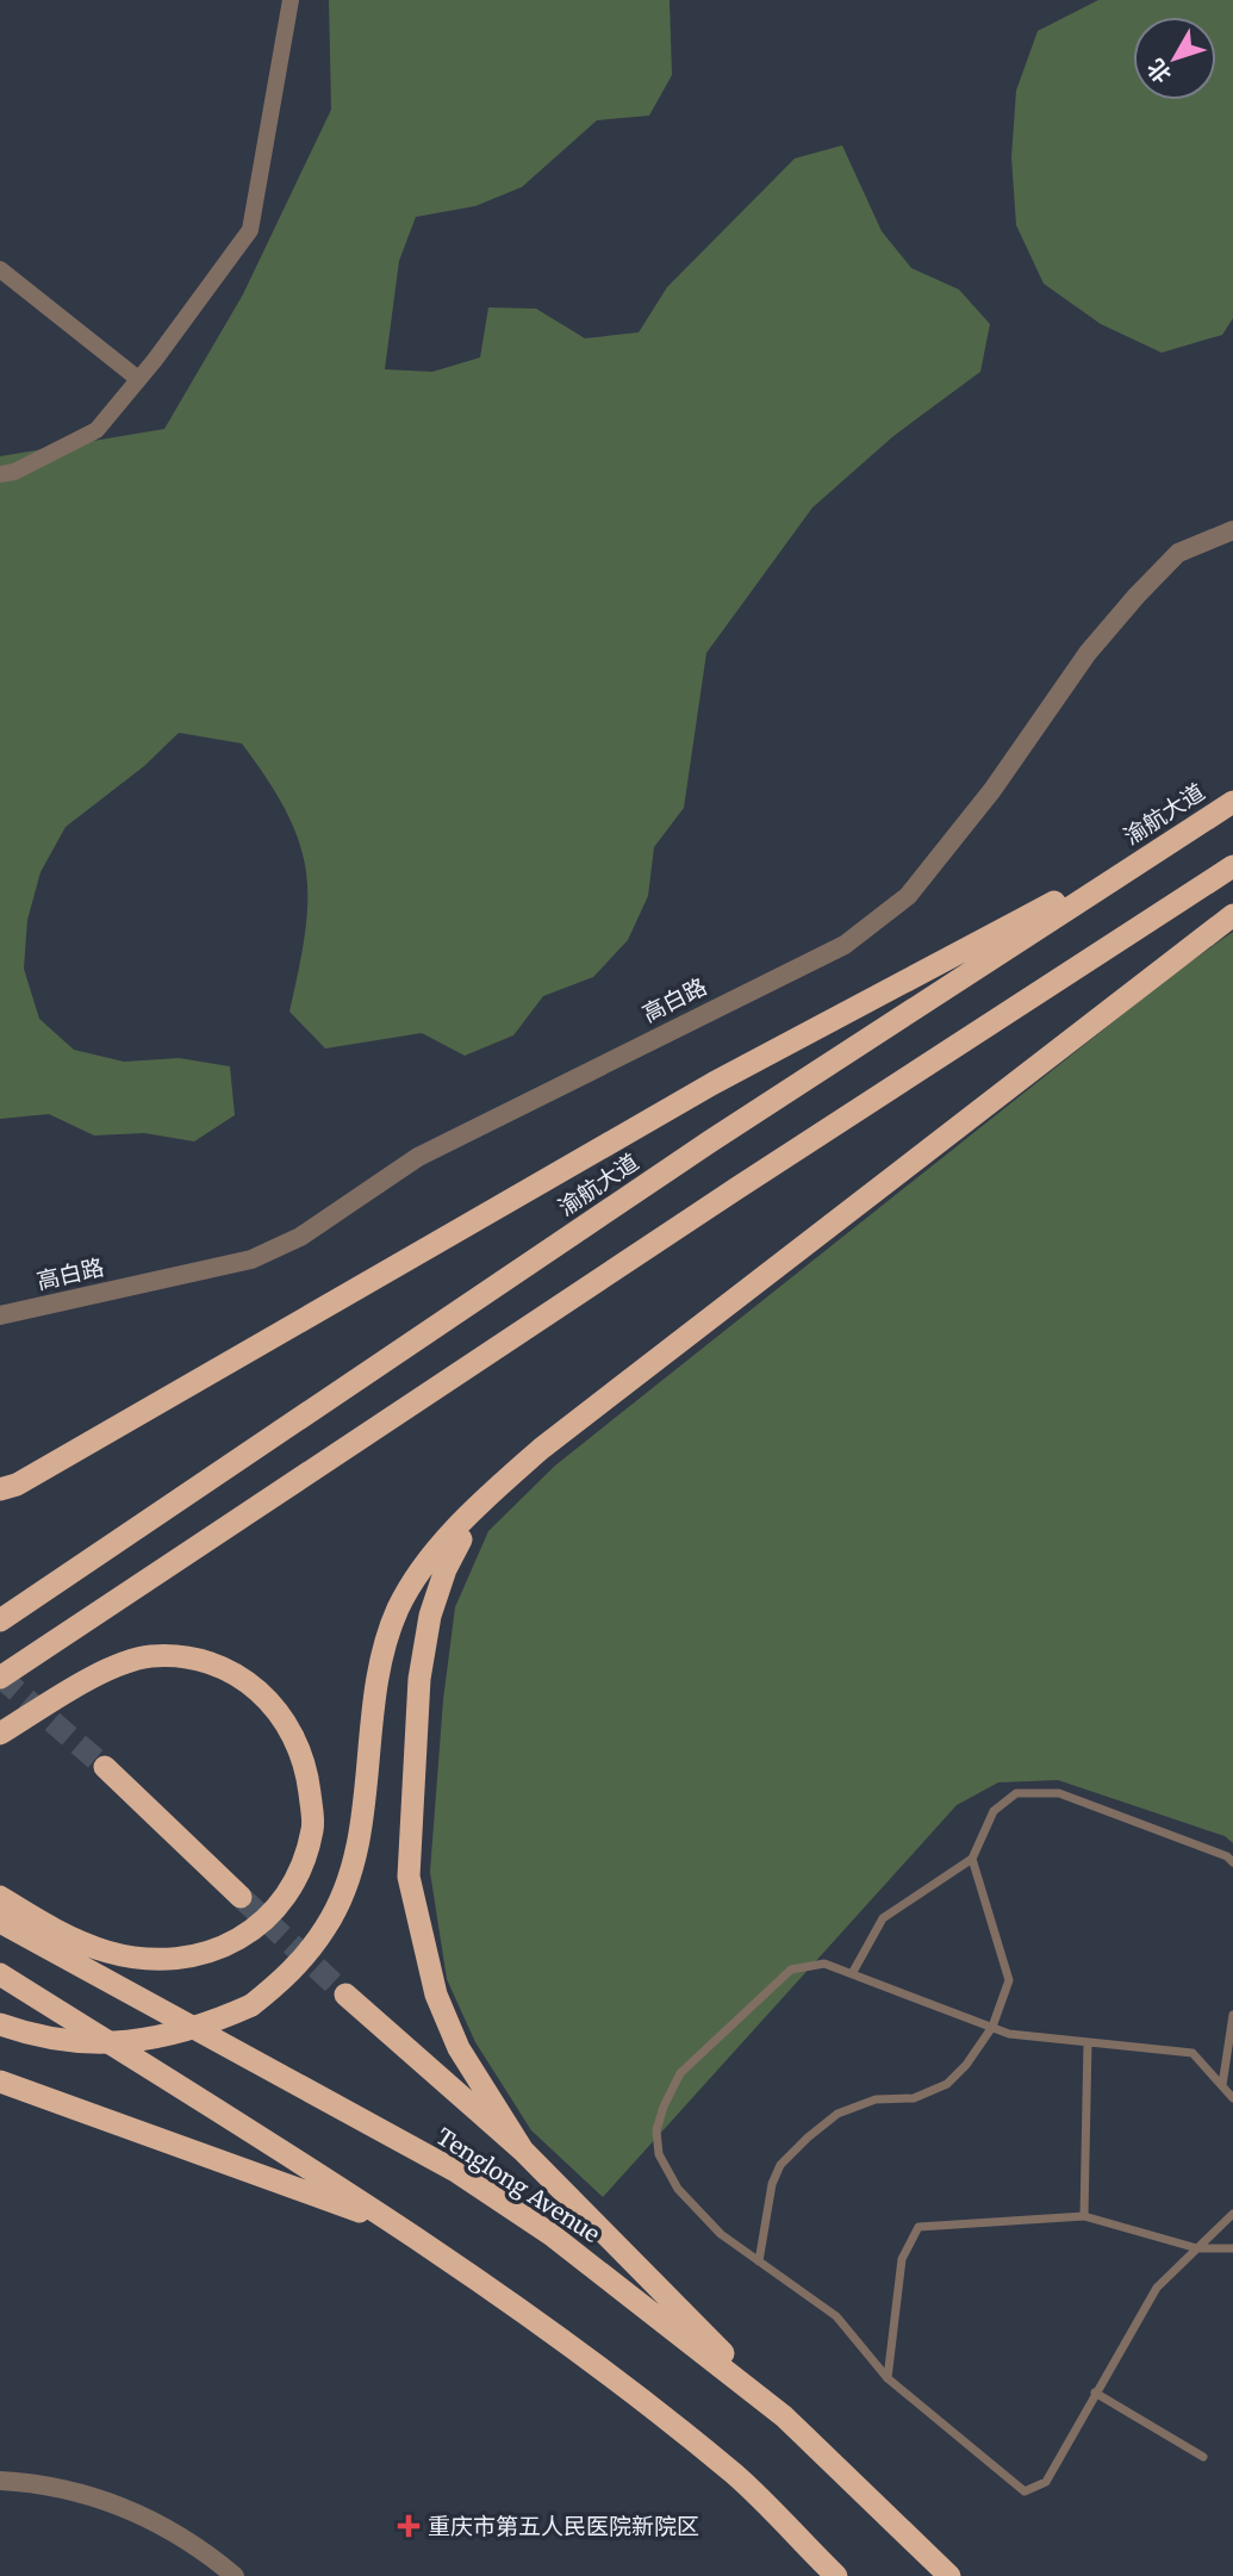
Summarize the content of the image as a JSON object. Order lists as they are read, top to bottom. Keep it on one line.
{"streets":{"highway":["渝航大道","Tenglong Avenue"],"street":["高白路"]},"places":{"health":["重庆市第五人民医院新院区"]},"north":"bottom left"}
